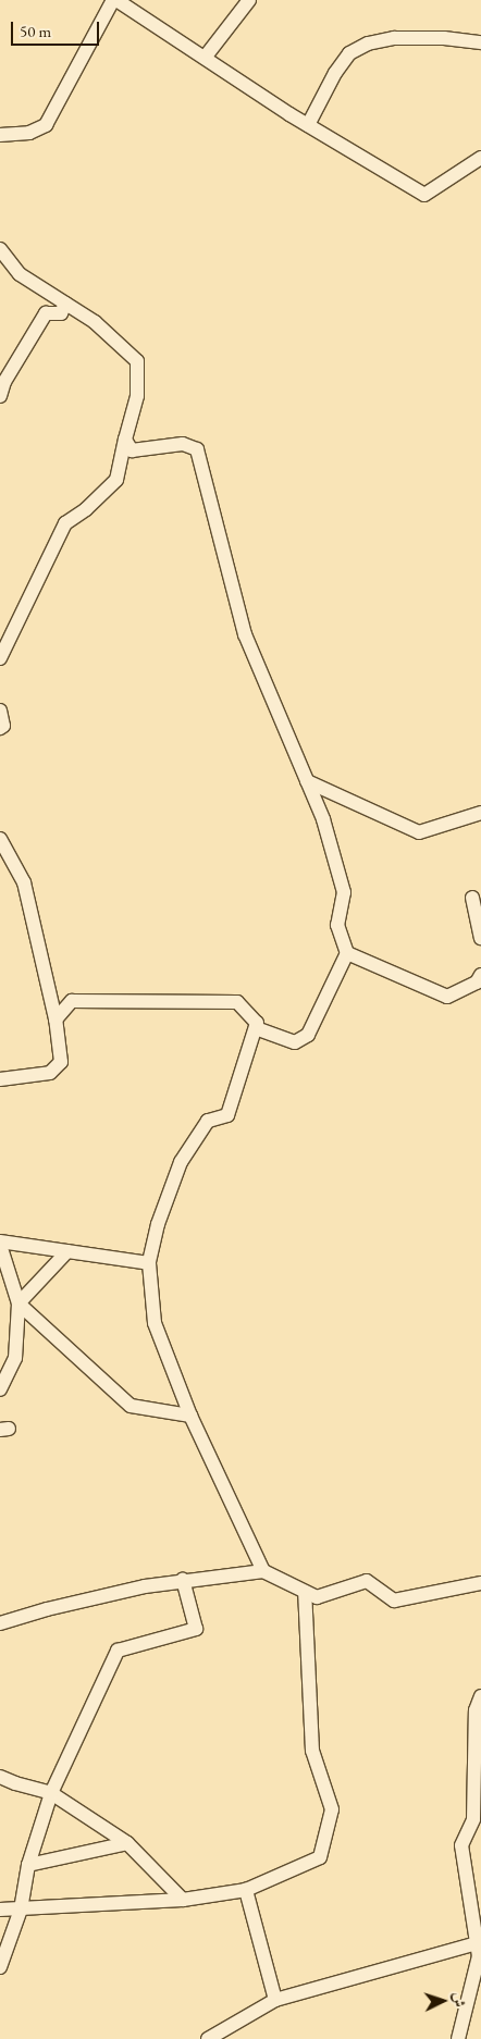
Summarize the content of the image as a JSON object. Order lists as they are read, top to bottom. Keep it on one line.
{"scale_bar":"50 m","north":"right"}
